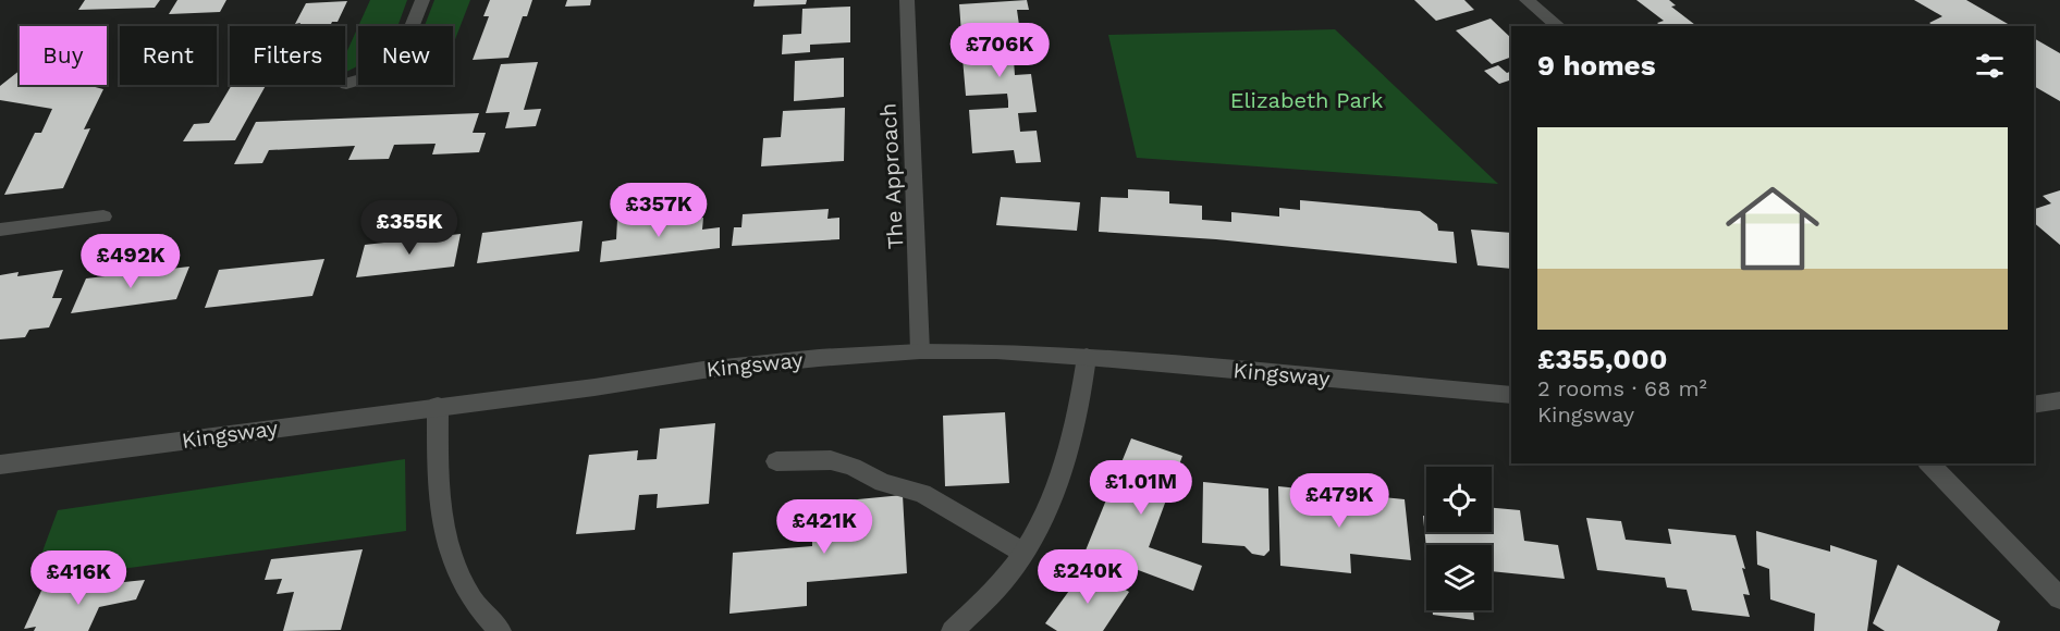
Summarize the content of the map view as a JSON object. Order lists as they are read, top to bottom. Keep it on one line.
{"streets":{"street":["The Approach","Kingsway"]},"crossings":[["The Approach","Kingsway"]],"parks":["Elizabeth Park"],"page":{"price":["£706K","£357K","£355K","£492K","£1.01M","£479K","£421K","£240K","£416K"],"chip":["Buy","Rent","Filters","New"],"heading":"9 homes","list":[{"name":"£355,000","note":"2 rooms · 68 m² · Kingsway"}]}}
